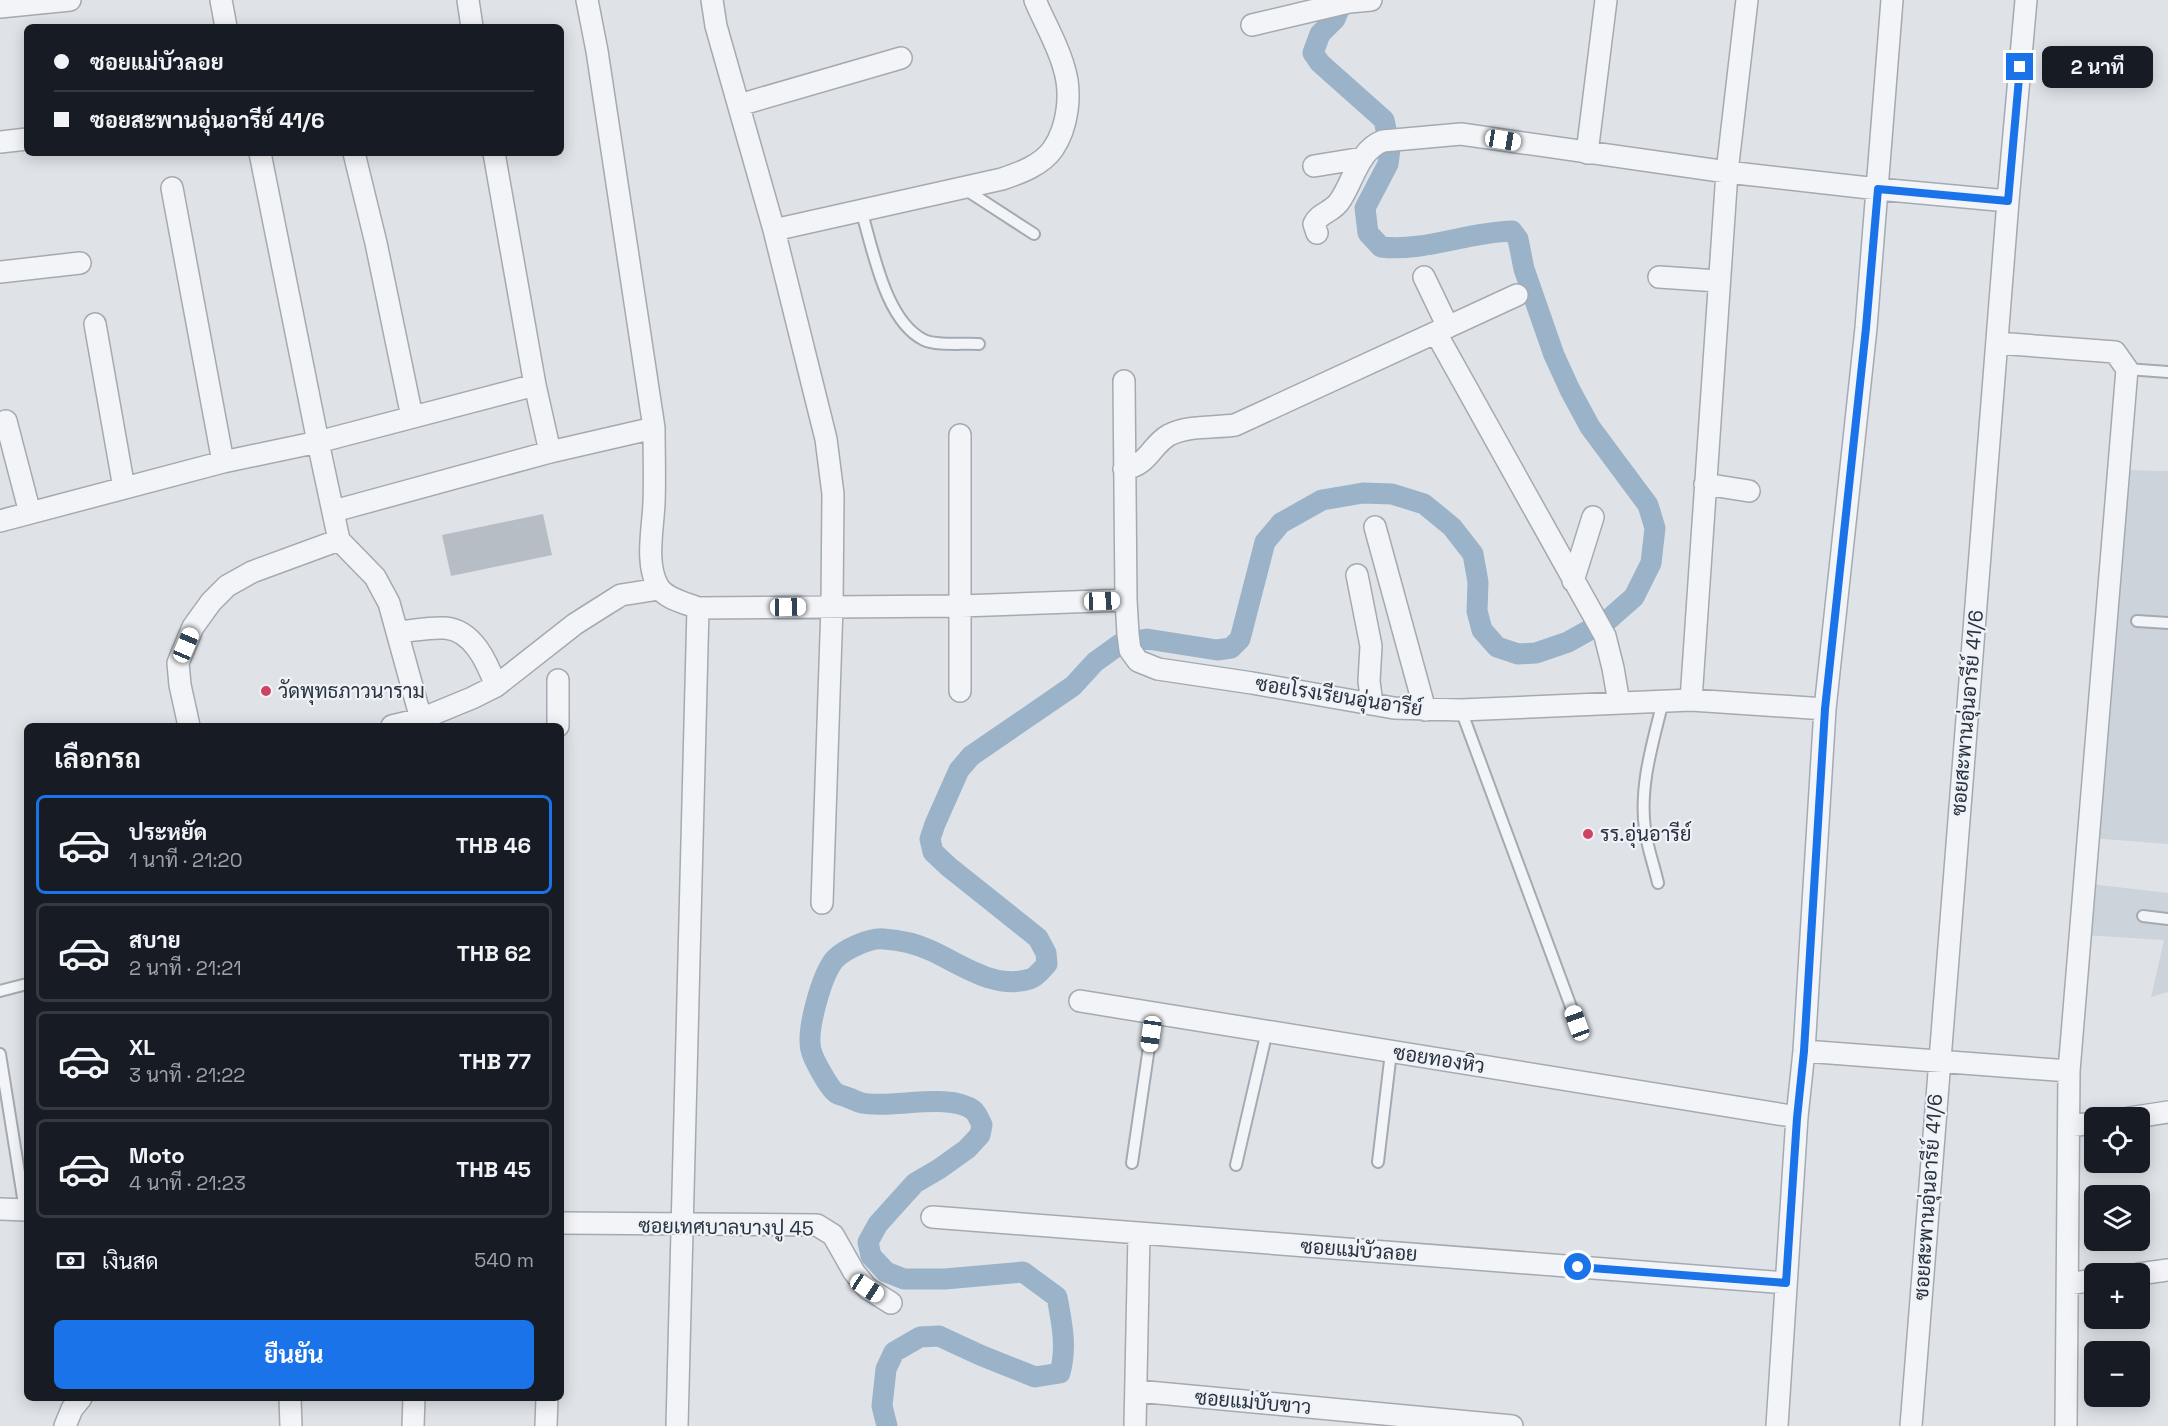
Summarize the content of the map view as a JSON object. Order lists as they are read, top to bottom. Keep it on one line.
{"streets":{"street":["ซอยโรงเรียนอุ่นอารีย์","ซอยสะพานอุ่นอารีย์ 41/6","ซอยทองหิว","ซอยเทศบาลบางปู 45","ซอยแม่บัวลอย","ซอยแม่บับขาว"]},"places":["วัดพุทธภาวนาราม","รร.อุ่นอารีย์"],"page":{"banner":["ซอยแม่บัวลอย","ซอยสะพานอุ่นอารีย์ 41/6"],"bubble":"2 นาที","heading":"เลือกรถ","list":[{"name":"ประหยัด","note":"1 นาที · 21:20","value":"THB 46"},{"name":"สบาย","note":"2 นาที · 21:21","value":"THB 62"},{"name":"XL","note":"3 นาที · 21:22","value":"THB 77"},{"name":"Moto","note":"4 นาที · 21:23","value":"THB 45"}],"map_buttons":["+","−"],"pay":["เงินสด","540 m"],"buttons":"ยืนยัน"}}
